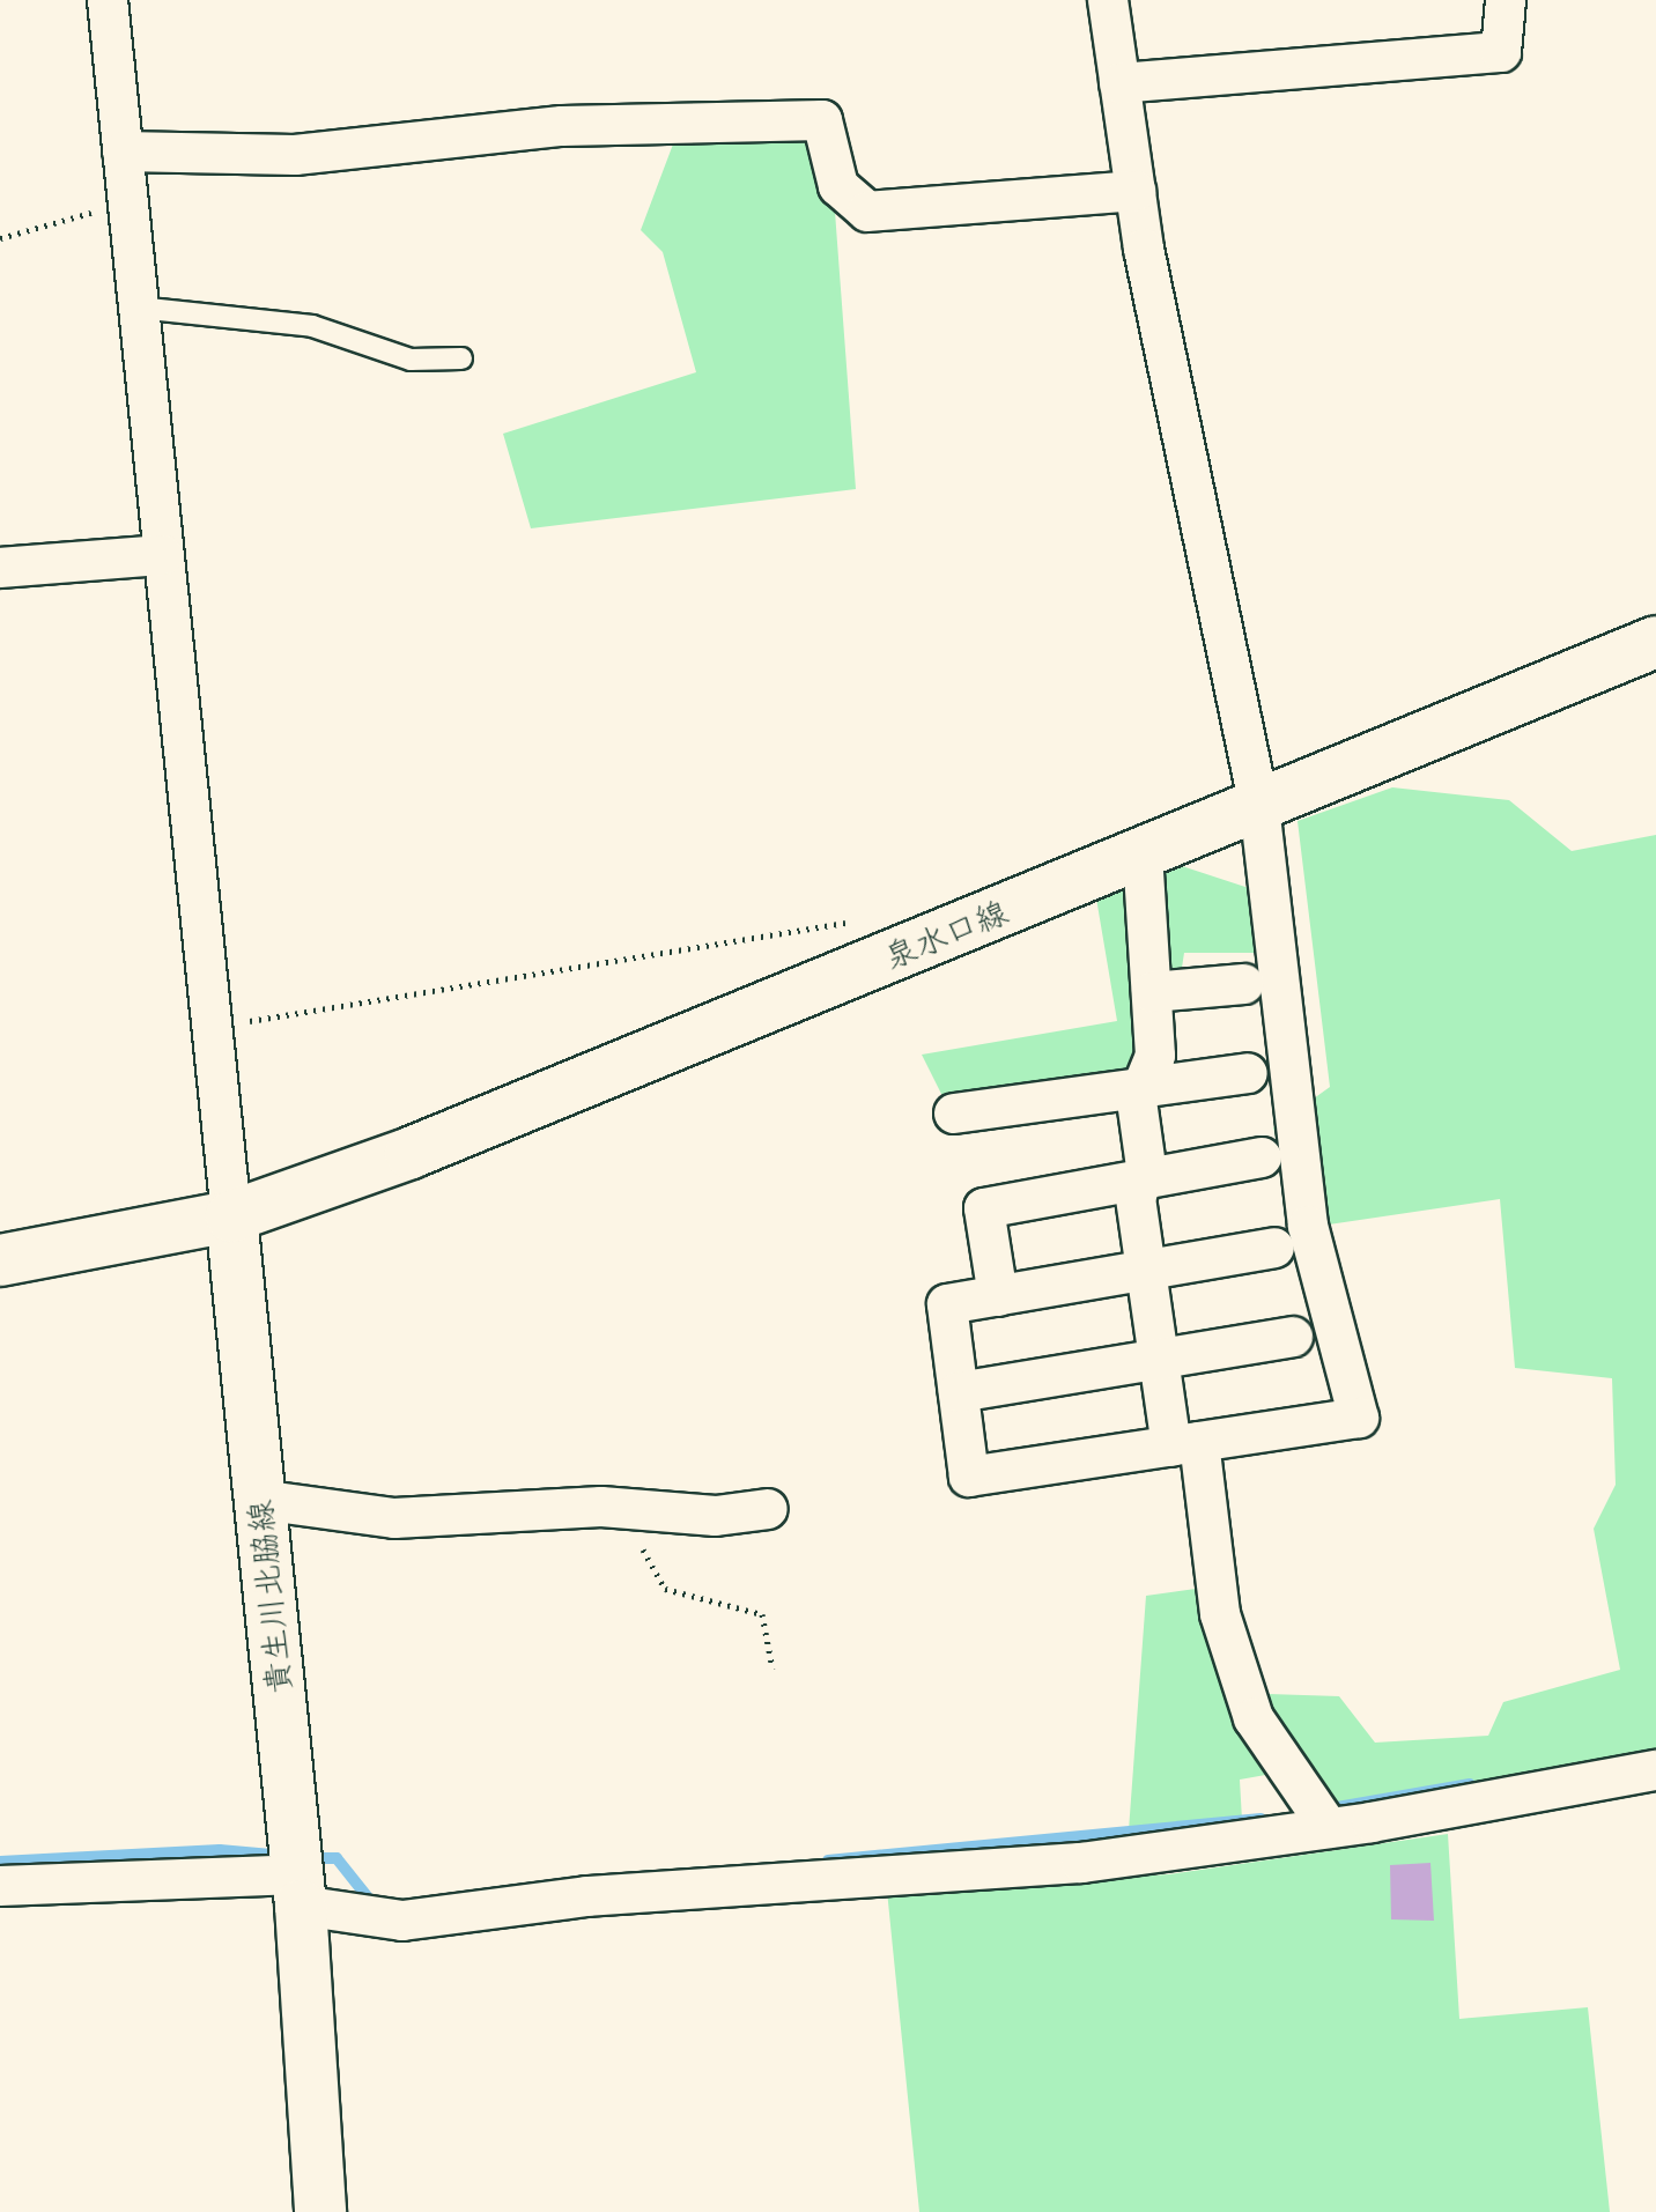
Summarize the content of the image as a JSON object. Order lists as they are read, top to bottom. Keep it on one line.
{"streets":{"main road":["泉水口線","貴生川北脇線"]},"crossings":[["泉水口線","貴生川北脇線"]]}
